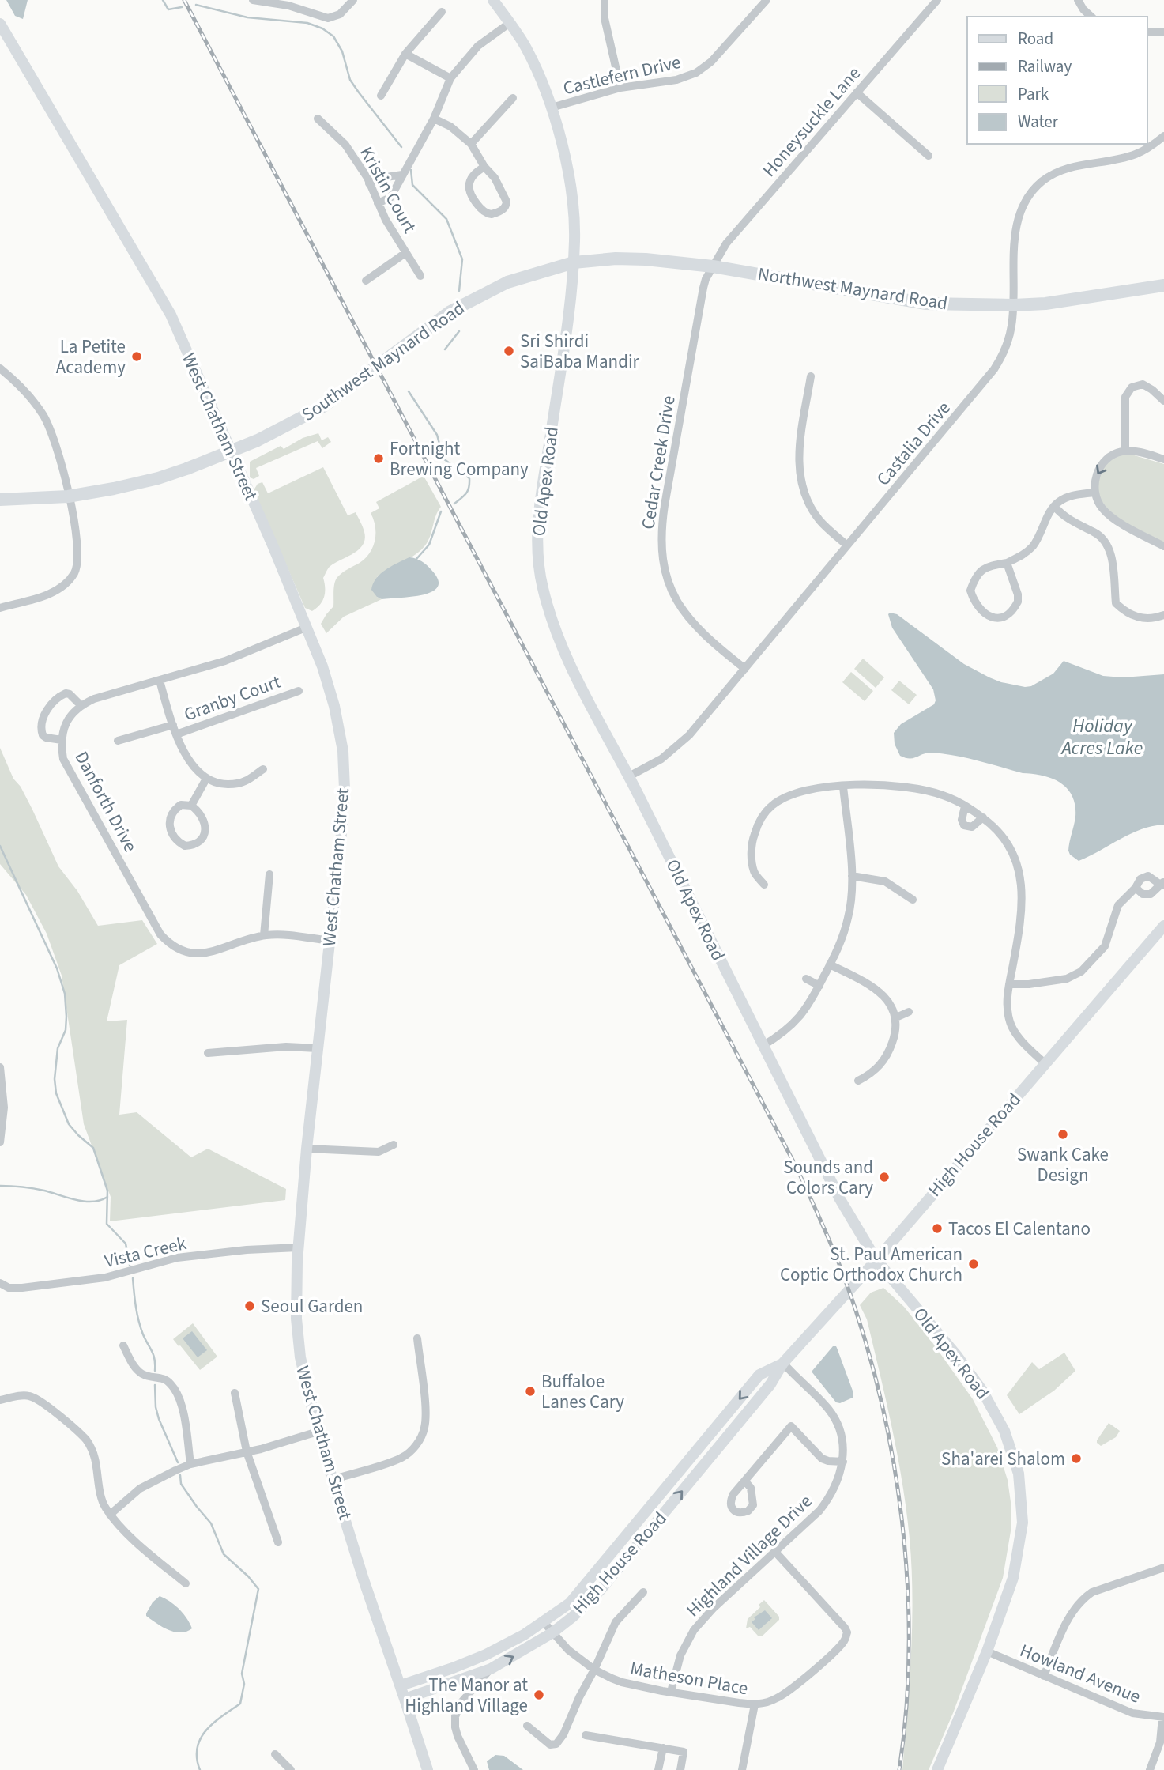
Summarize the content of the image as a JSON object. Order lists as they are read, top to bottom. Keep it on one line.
{"streets":{"main road":["Northwest Maynard Road","Southwest Maynard Road","West Chatham Street","Old Apex Road","High House Road"],"street":["Castlefern Drive","Honeysuckle Lane","Kristin Court","Castalia Drive","Cedar Creek Drive","Granby Court","Danforth Drive","Vista Creek","Highland Village Drive","Howland Avenue","Matheson Place"]},"crossings":[["Castlefern Drive","Old Apex Road"],["Honeysuckle Lane","Northwest Maynard Road"],["Honeysuckle Lane","Cedar Creek Drive"],["Northwest Maynard Road","Southwest Maynard Road"],["Northwest Maynard Road","Castalia Drive"],["Northwest Maynard Road","Cedar Creek Drive"],["Northwest Maynard Road","Old Apex Road"],["Southwest Maynard Road","West Chatham Street"],["Southwest Maynard Road","Old Apex Road"],["West Chatham Street","Danforth Drive"],["West Chatham Street","High House Road"],["West Chatham Street","Vista Creek"],["Castalia Drive","Cedar Creek Drive"],["Castalia Drive","Old Apex Road"],["Old Apex Road","High House Road"],["Old Apex Road","Howland Avenue"],["High House Road","Highland Village Drive"],["High House Road","Matheson Place"],["Highland Village Drive","Matheson Place"]],"water":["Holiday Acres Lake"],"places":["Sri Shirdi SaiBaba Mandir","La Petite Academy","Fortnight Brewing Company","Swank Cake Design","Sounds and Colors Cary","Tacos El Calentano","St. Paul American Coptic Orthodox Church","Seoul Garden","Buffaloe Lanes Cary","Sha'arei Shalom","The Manor at Highland Village"],"legend":["Road","Railway","Park","Water"]}
